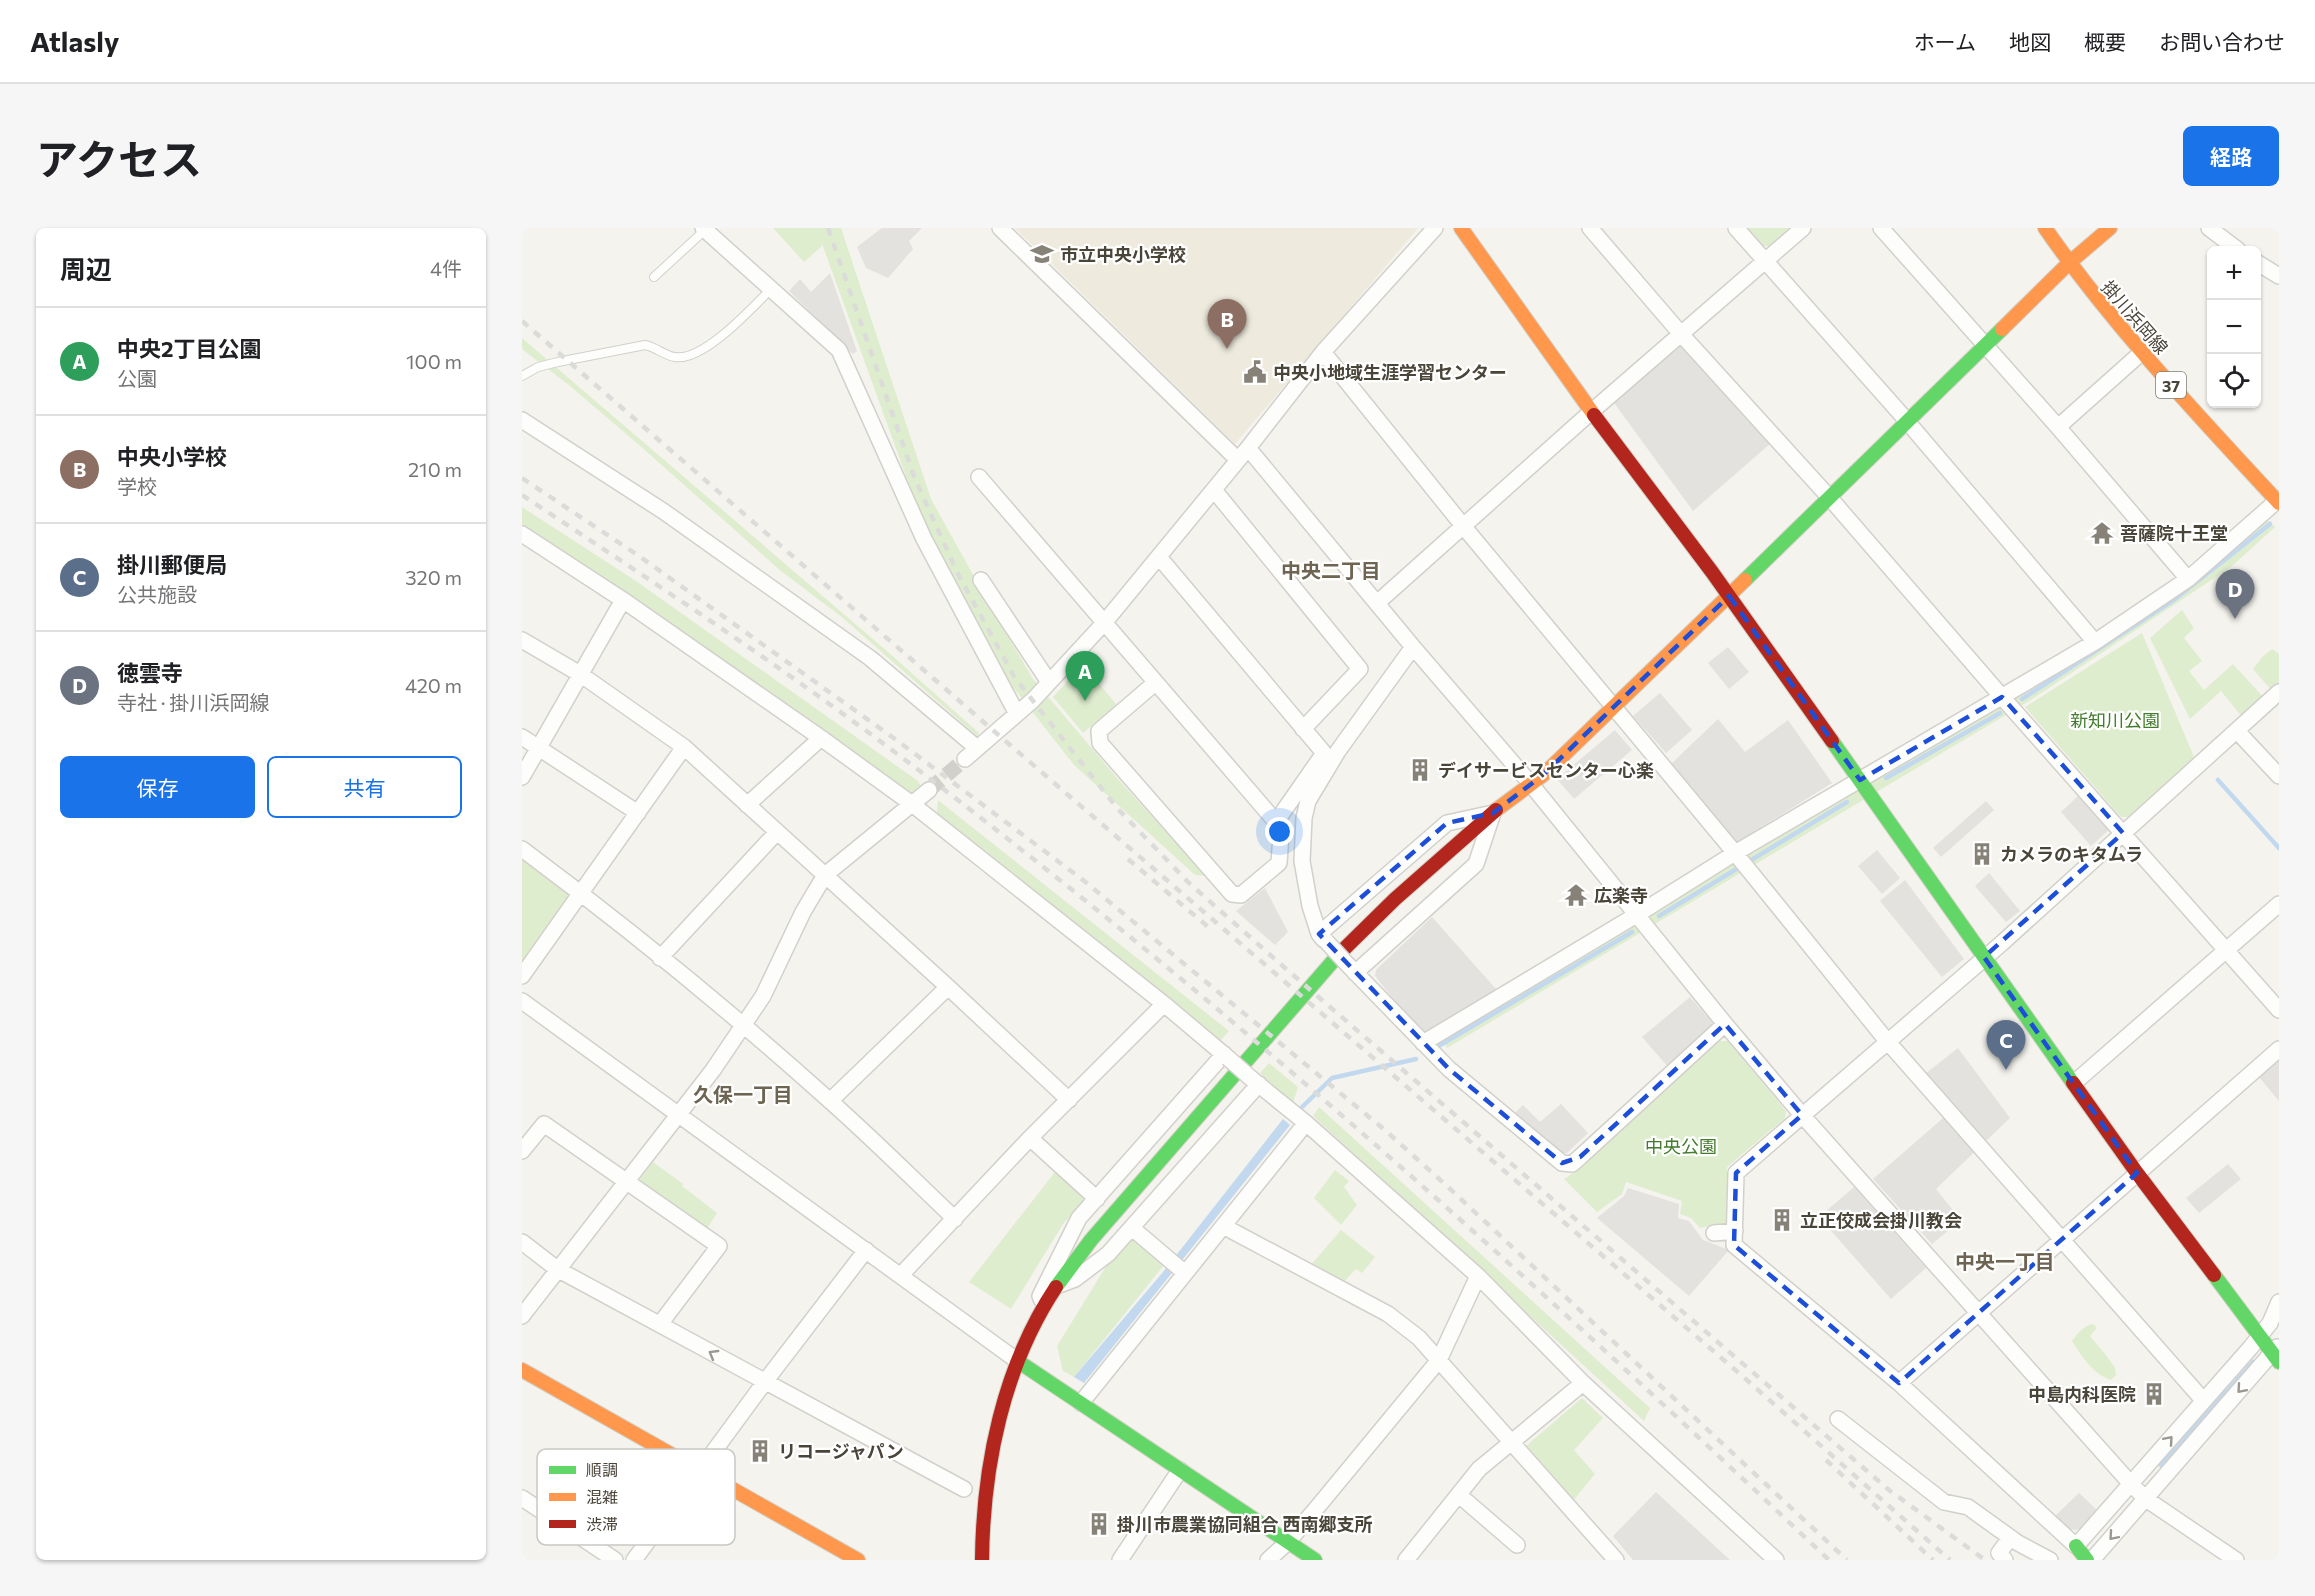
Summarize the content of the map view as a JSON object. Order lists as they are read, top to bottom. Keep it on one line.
{"streets":{"street":["掛川浜岡線","37"]},"districts":["中央二丁目","久保一丁目","中央一丁目"],"parks":["新知川公園","中央公園"],"places":{"school or university":["市立中央小学校"],"public building":["中央小地域生涯学習センター"],"temple":["菩薩院十王堂","広楽寺"],"building":["デイサービスセンター心楽","カメラのキタムラ","立正佼成会掛川教会","中島内科医院","リコージャパン","掛川市農業協同組合 西南郷支所"]},"legend":["順調","混雑","渋滞"],"page":{"header":"Atlasly","nav":["ホーム","地図","概要","お問い合わせ"],"title":"アクセス","buttons":["経路",["保存","共有"]],"heading":["周辺","4件"],"map_buttons":["+","−"],"pins":["B","D","A","C"],"list":[{"mark":"A","name":"中央2丁目公園","note":"公園","value":"100 m"},{"mark":"B","name":"中央小学校","note":"学校","value":"210 m"},{"mark":"C","name":"掛川郵便局","note":"公共施設","value":"320 m"},{"mark":"D","name":"徳雲寺","note":"寺社 · 掛川浜岡線","value":"420 m"}]}}
